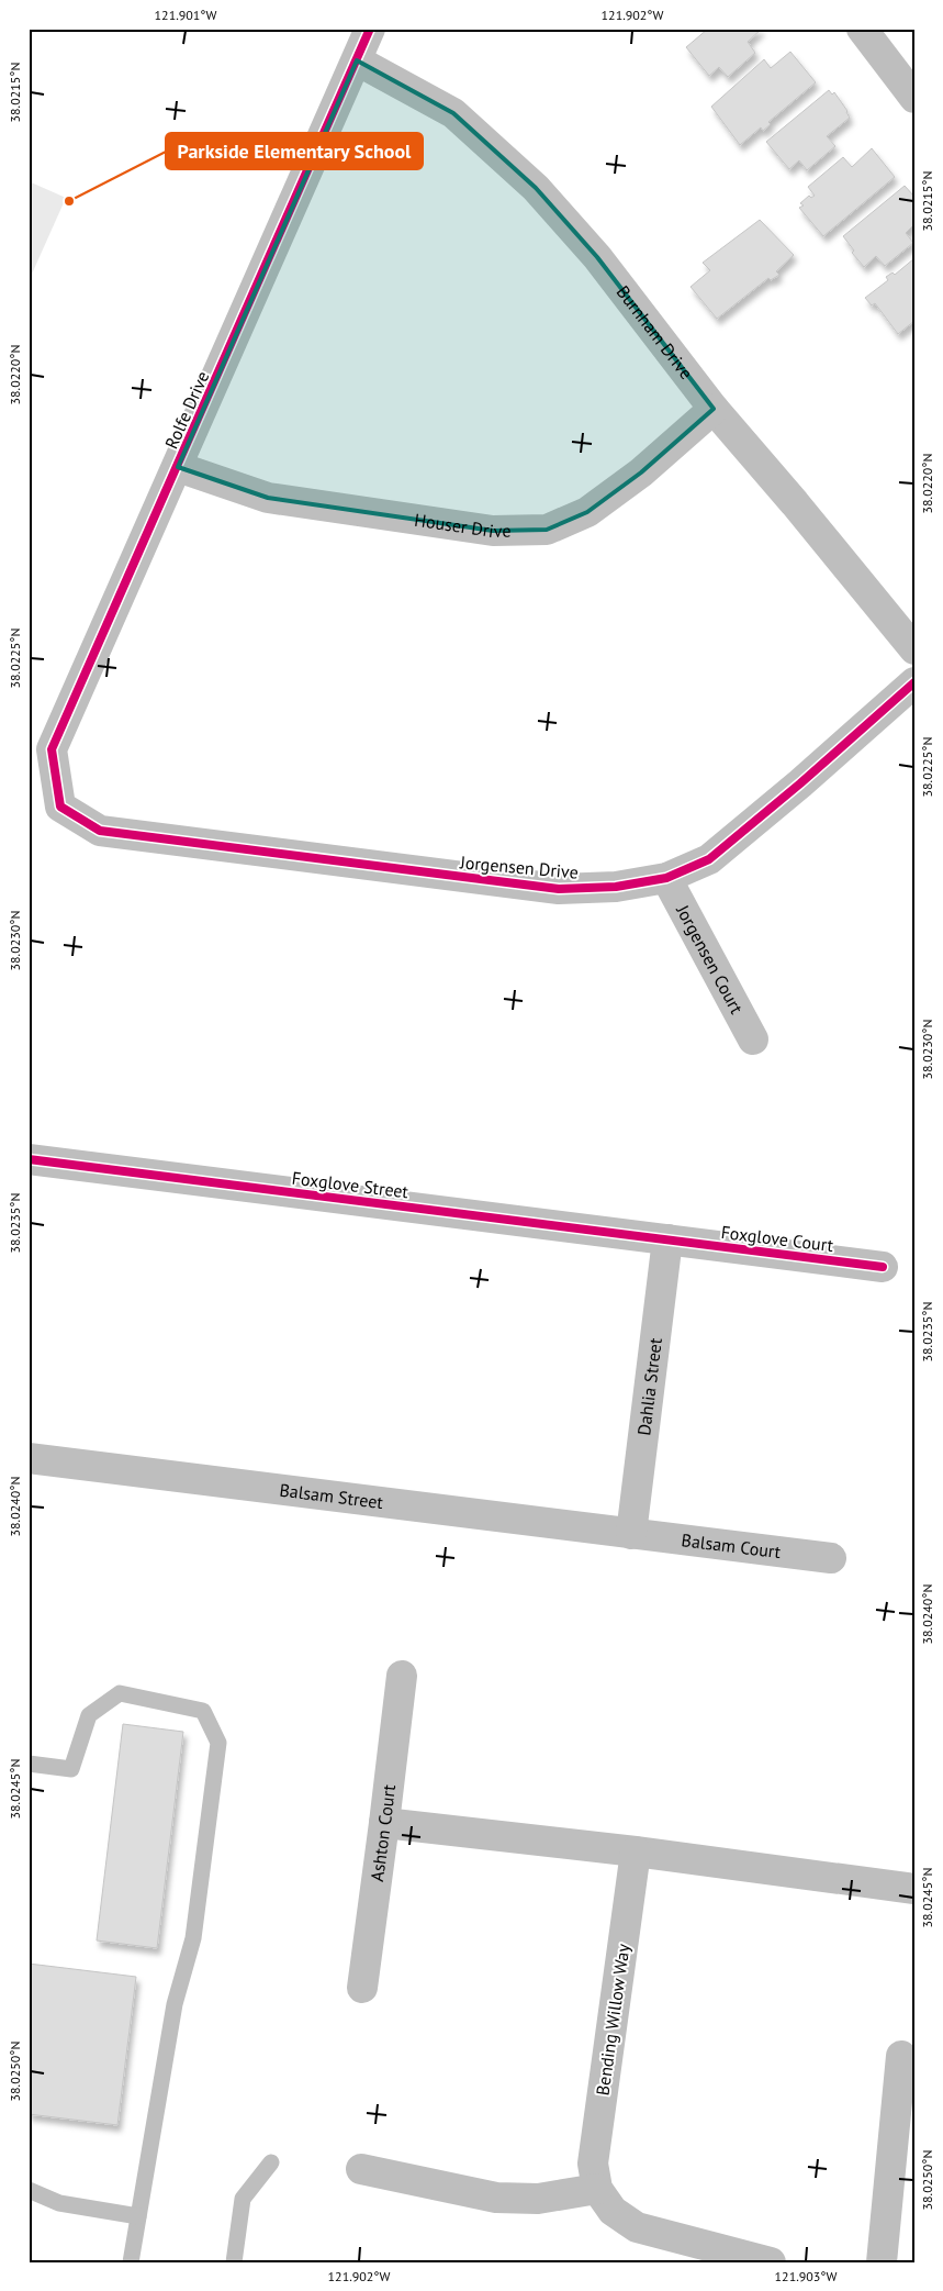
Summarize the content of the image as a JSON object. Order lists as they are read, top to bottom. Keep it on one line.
{"streets":{"street":["Burnham Drive","Rolfe Drive","Houser Drive","Jorgensen Drive","Jorgensen Court","Foxglove Street","Foxglove Court","Dahlia Street","Balsam Street","Balsam Court","Ashton Court","Bending Willow Way"]},"crossings":[["Burnham Drive","Rolfe Drive"],["Burnham Drive","Houser Drive"],["Rolfe Drive","Houser Drive"],["Rolfe Drive","Jorgensen Drive"],["Jorgensen Drive","Jorgensen Court"],["Foxglove Street","Foxglove Court"],["Foxglove Street","Dahlia Street"],["Foxglove Court","Dahlia Street"],["Dahlia Street","Balsam Street"],["Dahlia Street","Balsam Court"],["Balsam Street","Balsam Court"]],"places":["Parkside Elementary School"],"coordinates":["121.901°W","121.902°W","38.0215°N","38.0220°N","38.0225°N","38.0230°N","38.0235°N","38.0240°N","38.0245°N","38.0250°N","121.903°W"]}
